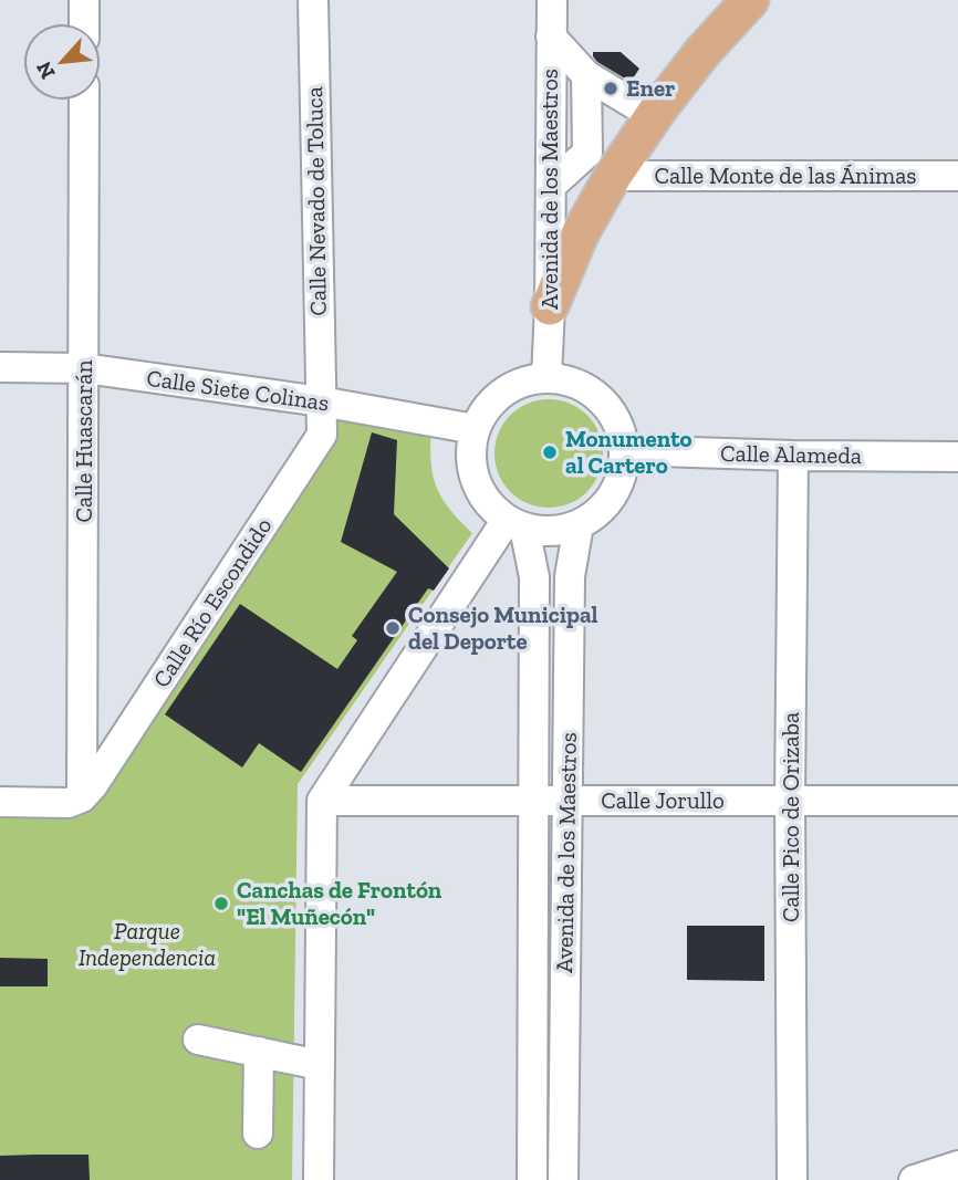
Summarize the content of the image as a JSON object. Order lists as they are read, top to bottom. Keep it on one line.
{"streets":{"street":["Calle Monte de las Ánimas","Avenida de los Maestros","Calle Nevado de Toluca","Calle Siete Colinas","Calle Huascarán","Calle Alameda","Calle Río Escondido","Calle Jorullo","Calle Pico de Orizaba"]},"crossings":[["Avenida de los Maestros","Calle Siete Colinas"],["Avenida de los Maestros","Calle Alameda"],["Avenida de los Maestros","Calle Jorullo"],["Calle Nevado de Toluca","Calle Siete Colinas"],["Calle Nevado de Toluca","Calle Río Escondido"],["Calle Siete Colinas","Calle Huascarán"],["Calle Siete Colinas","Calle Alameda"],["Calle Siete Colinas","Calle Río Escondido"],["Calle Huascarán","Calle Río Escondido"],["Calle Alameda","Calle Pico de Orizaba"],["Calle Jorullo","Calle Pico de Orizaba"]],"parks":["Parque Independencia"],"places":["Ener","Monumento al Cartero","Consejo Municipal del Deporte","Canchas de Frontón \"El Muñecón\""],"north":"bottom left"}
